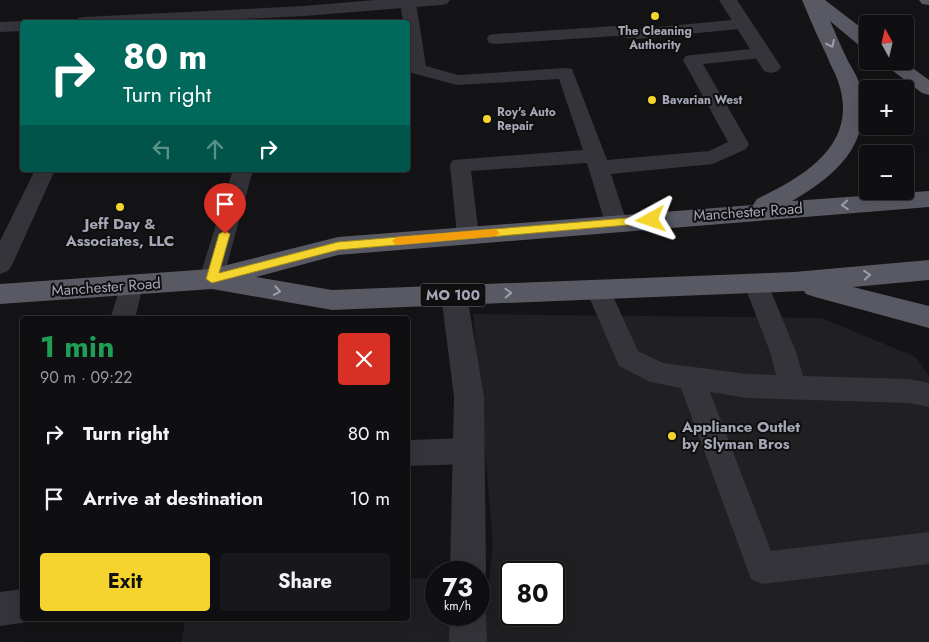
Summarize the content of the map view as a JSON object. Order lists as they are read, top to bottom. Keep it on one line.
{"streets":{"highway":["Manchester Road","MO 100"]},"places":["The Cleaning Authority","Bavarian West","Roy's Auto Repair","Jeff Day & Associates, LLC","Appliance Outlet by Slyman Bros"],"north":"top","page":{"map_buttons":["+","−"],"turn":["80 m","Turn right"],"heading":["1 min","90 m · 09:22"],"list":[{"name":"Turn right","value":"80 m"},{"name":"Arrive at destination","value":"10 m"}],"buttons":["Exit","Share"],"speed":"73 km/h","limit":"80"}}
